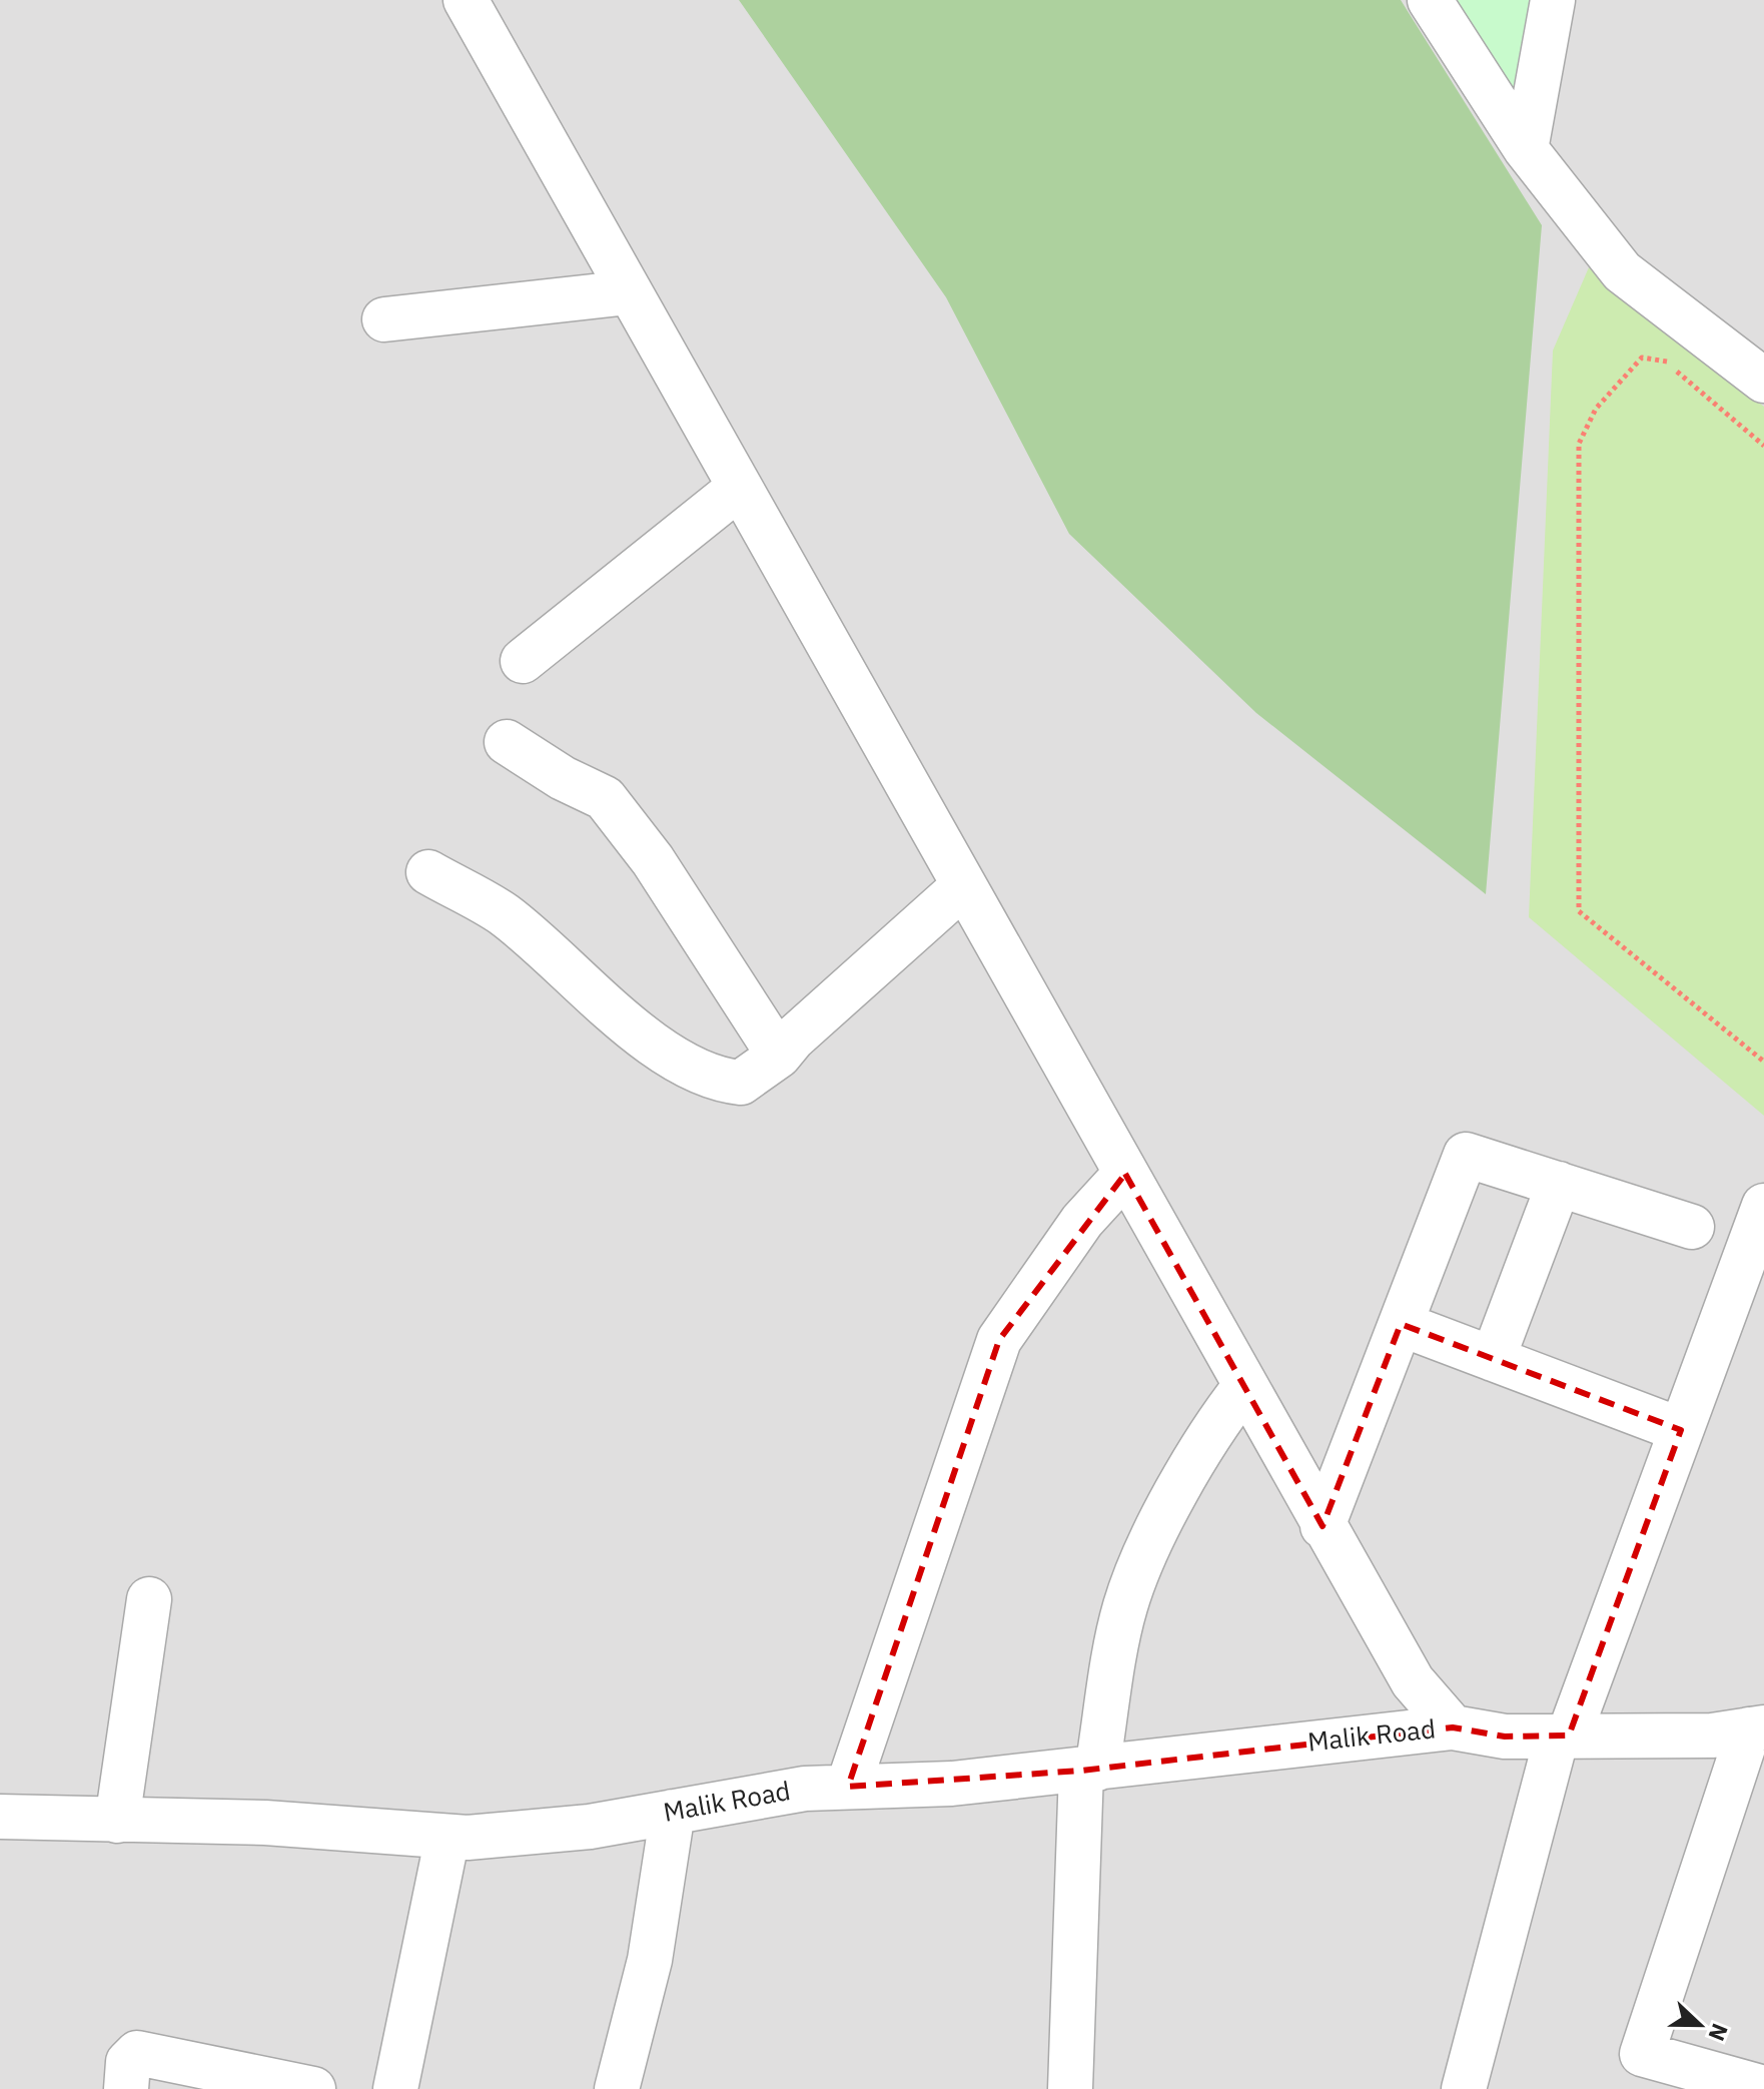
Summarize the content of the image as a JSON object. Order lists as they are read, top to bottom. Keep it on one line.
{"streets":{"street":["Malik Road"]},"north":"right"}
